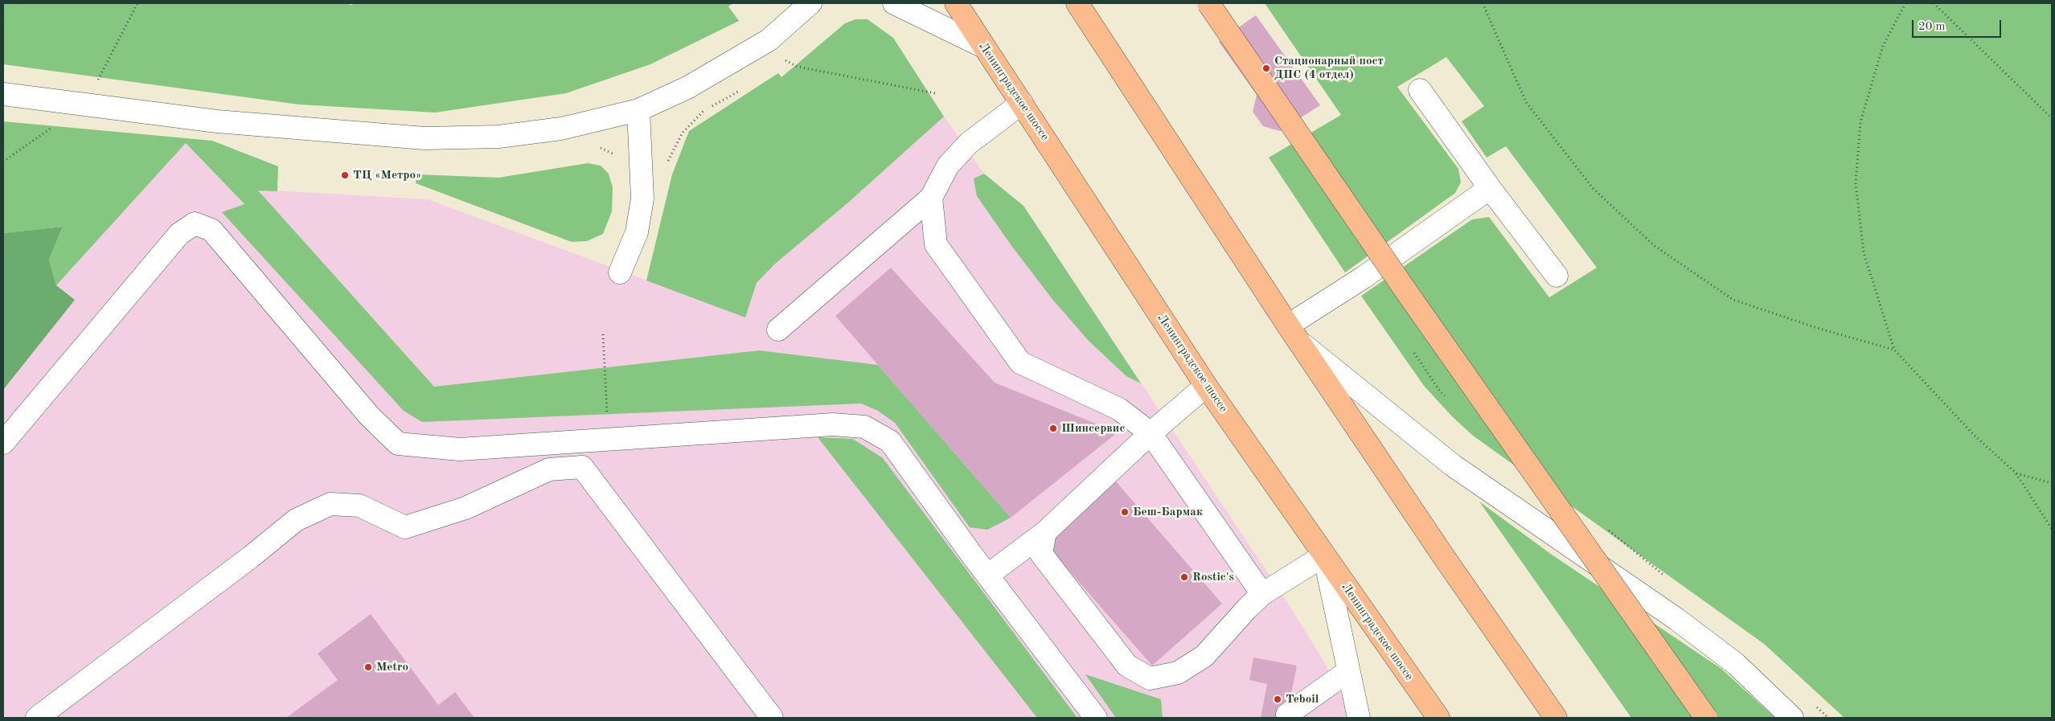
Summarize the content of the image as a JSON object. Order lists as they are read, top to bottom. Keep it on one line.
{"streets":{"main road":["Ленинградское шоссе"]},"places":["Стационарный пост ДПС (4 отдел)","ТЦ «Метро»","Шинсервис","Беш-Бармак","Rostic's","Metro","Teboil"],"scale_bar":"20 m"}
